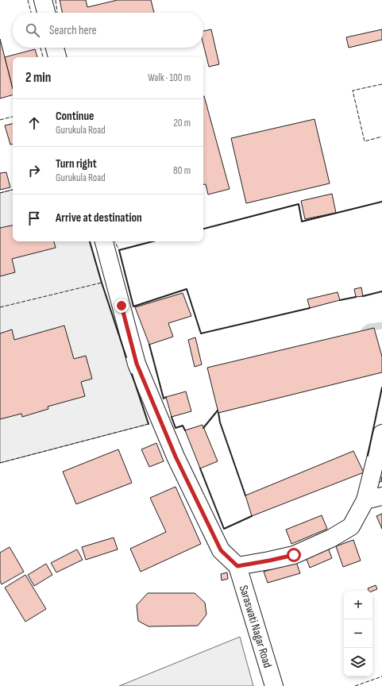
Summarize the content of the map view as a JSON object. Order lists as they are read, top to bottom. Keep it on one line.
{"streets":{"street":["Saraswati Nagar Road"]},"page":{"search":"Search here","heading":["2 min","Walk · 100 m"],"list":[["Continue","Gurukula Road","20 m"],["Turn right","Gurukula Road","80 m"],"Arrive at destination"],"map_buttons":["+","−"]}}
